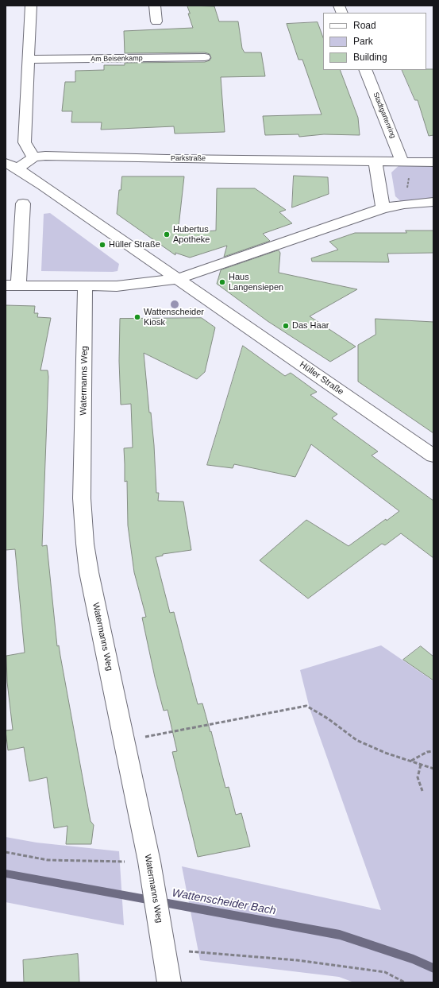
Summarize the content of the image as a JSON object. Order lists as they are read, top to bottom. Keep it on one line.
{"streets":{"street":["Am Beisenkamp","Stadtgartenring","Parkstraße","Hüller Straße","Watermanns Weg"]},"crossings":[["Stadtgartenring","Parkstraße"],["Parkstraße","Hüller Straße"]],"water":["Wattenscheider Bach"],"places":["Hubertus Apotheke","Hüller Straße","Haus Langensiepen","Wattenscheider Kiosk","Das Haar"],"legend":["Road","Park","Building"]}
